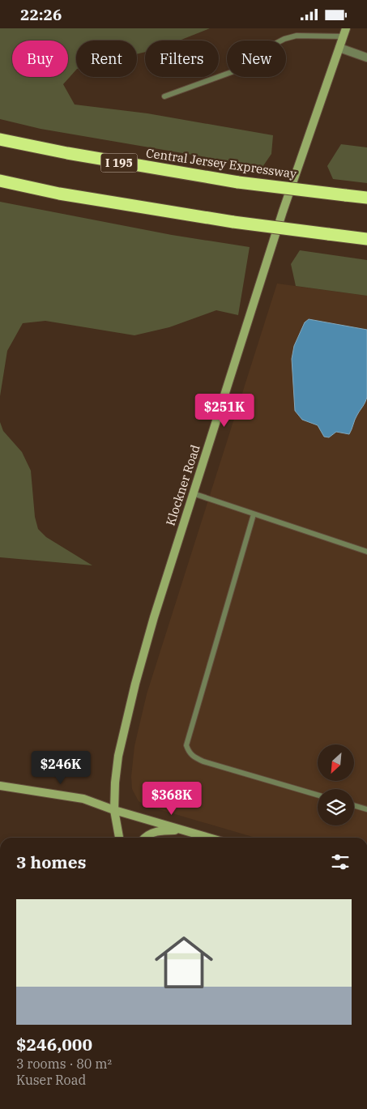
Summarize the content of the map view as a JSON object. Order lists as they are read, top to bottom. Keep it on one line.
{"streets":{"highway":["I 195","Central Jersey Expressway"],"main road":["Klockner Road"]},"north":"bottom left","page":{"status":"22:26","chip":["Buy","Rent","Filters","New"],"price":["$251K","$246K","$368K"],"heading":"3 homes","list":[{"name":"$246,000","note":"3 rooms · 80 m² · Kuser Road"}]}}
